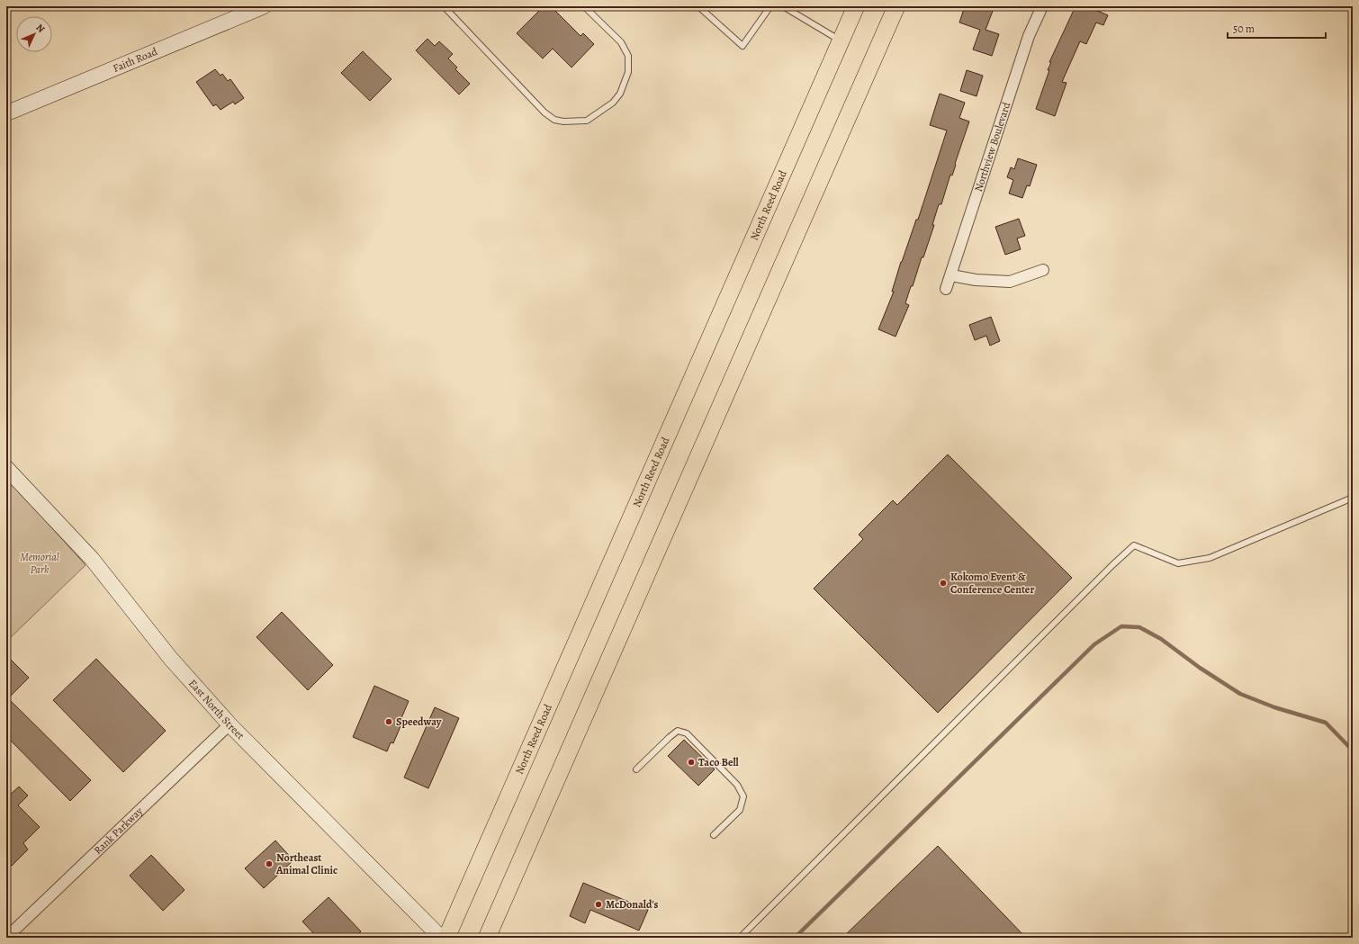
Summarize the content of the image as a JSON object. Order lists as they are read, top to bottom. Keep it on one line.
{"streets":{"main road":["North Reed Road"],"street":["Faith Road","Northview Boulevard","East North Street","Rank Parkway"]},"crossings":[["East North Street","Rank Parkway"]],"parks":["Memorial Park"],"places":["Kokomo Event & Conference Center","Speedway","Taco Bell","Northeast Animal Clinic","McDonald's"],"scale_bar":"50 m","north":"top right"}
